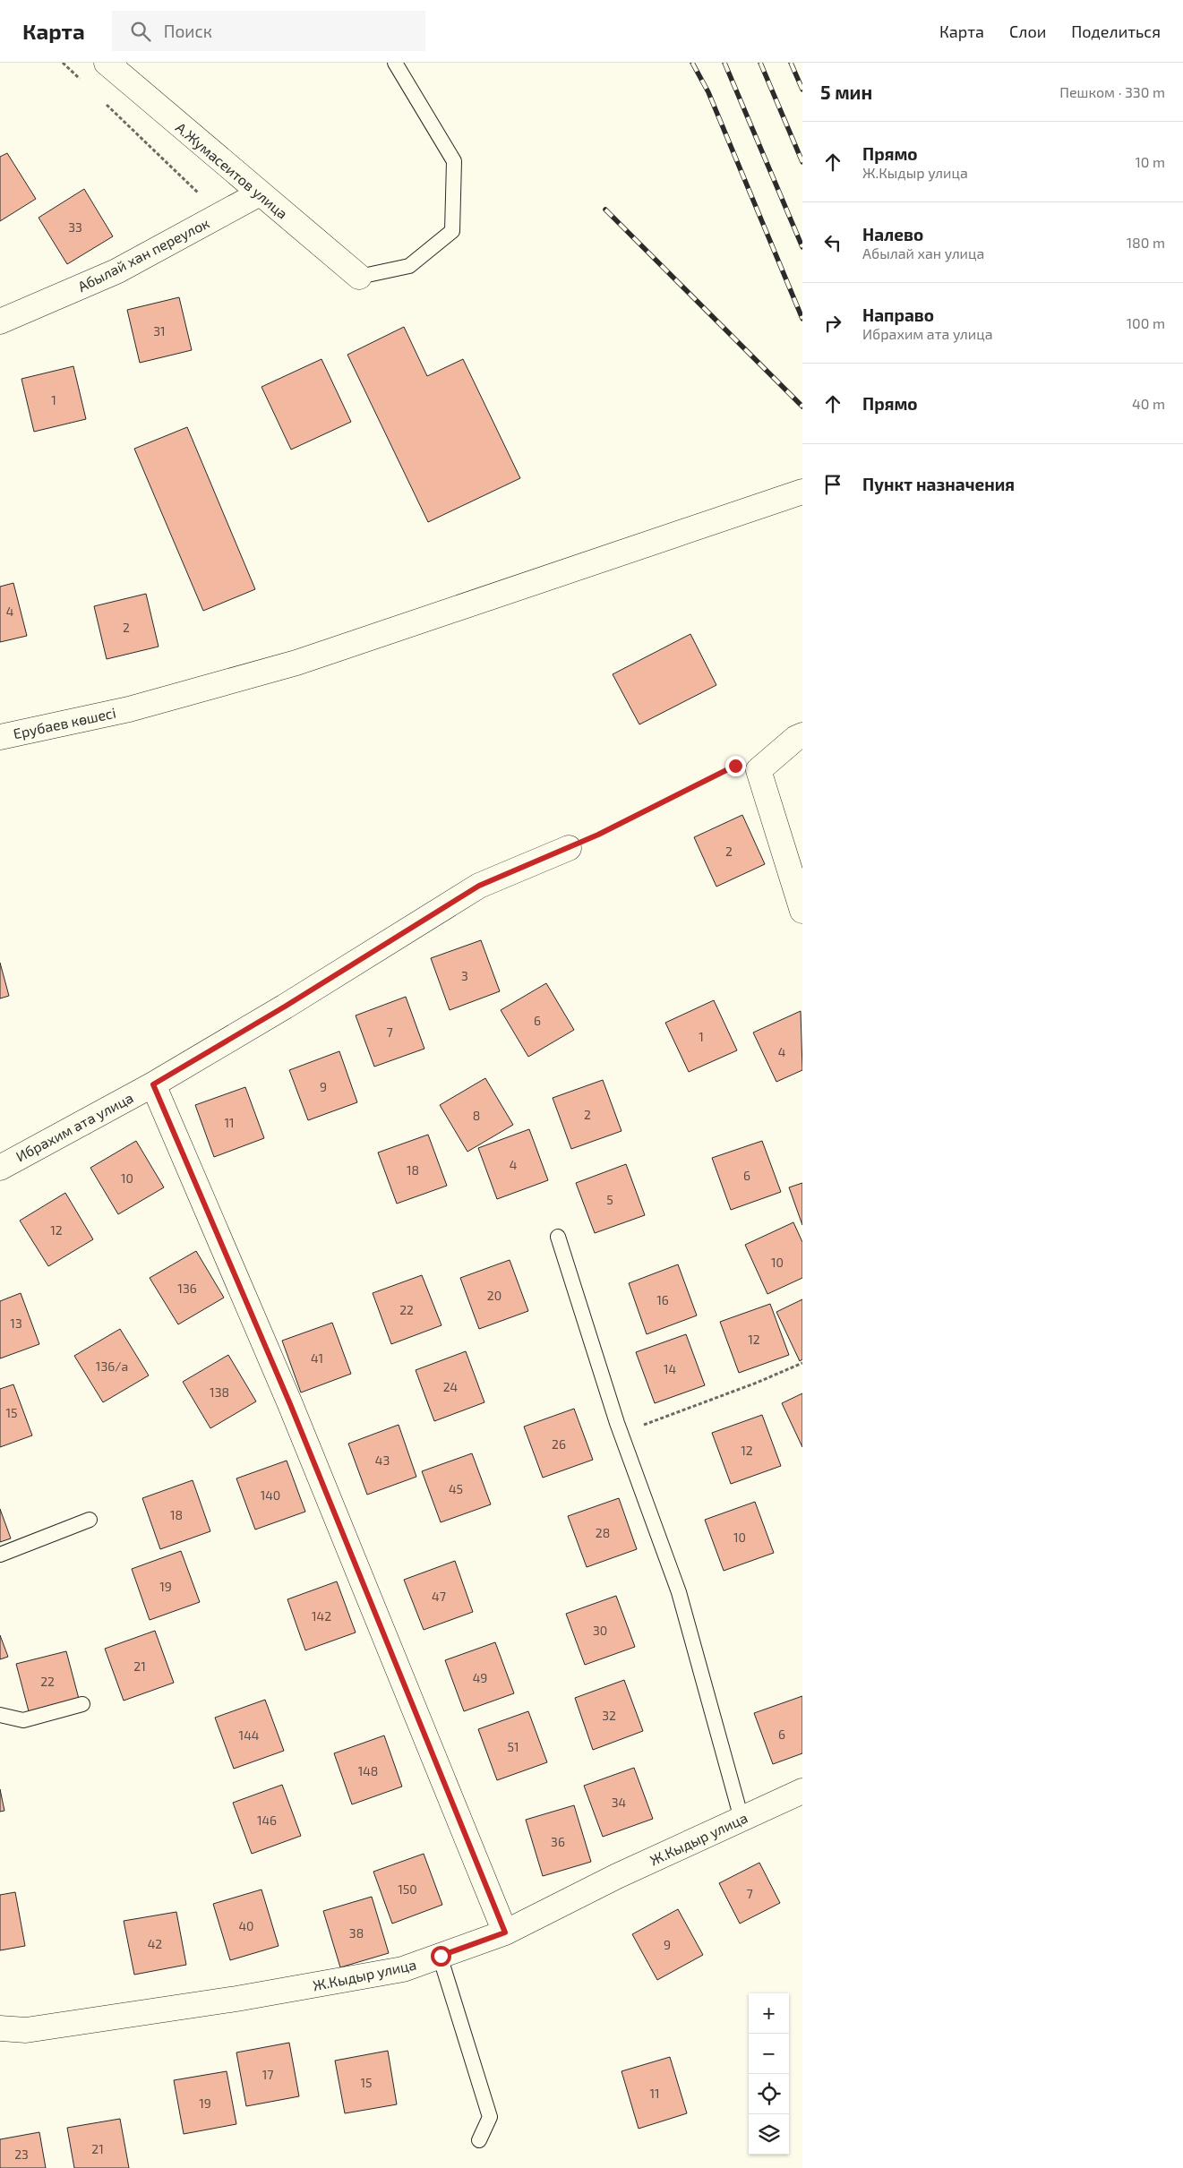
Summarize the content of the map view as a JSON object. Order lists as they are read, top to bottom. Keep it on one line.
{"streets":{"street":["А.Жумасеитов улица","Абылай хан переулок","Ерубаев көшесі","Ибрахим ата улица","Ж.Кыдыр улица"]},"crossings":[["А.Жумасеитов улица","Абылай хан переулок"]],"house_numbers":["33","31","1","4","2","2","3","6","7","1","4","9","2","8","11","4","18","6","10","5","12","10","136","20","16","22","13","12","41","136/а","14","24","138","15","26","12","43","45","140","18","28","10","19","47","142","30","21","49","22","32","6","144","51","148","34","146","36","150","7","40","38","42","9","17","15","11","19","21","23"],"page":{"header":"Карта","search":"Поиск","nav":["Карта","Слои","Поделиться"],"heading":["5 мин","Пешком · 330 m"],"list":[["Прямо","Ж.Кыдыр улица","10 m"],["Налево","Абылай хан улица","180 m"],["Направо","Ибрахим ата улица","100 m"],["Прямо","40 m"],"Пункт назначения"],"map_buttons":["+","−"]}}
